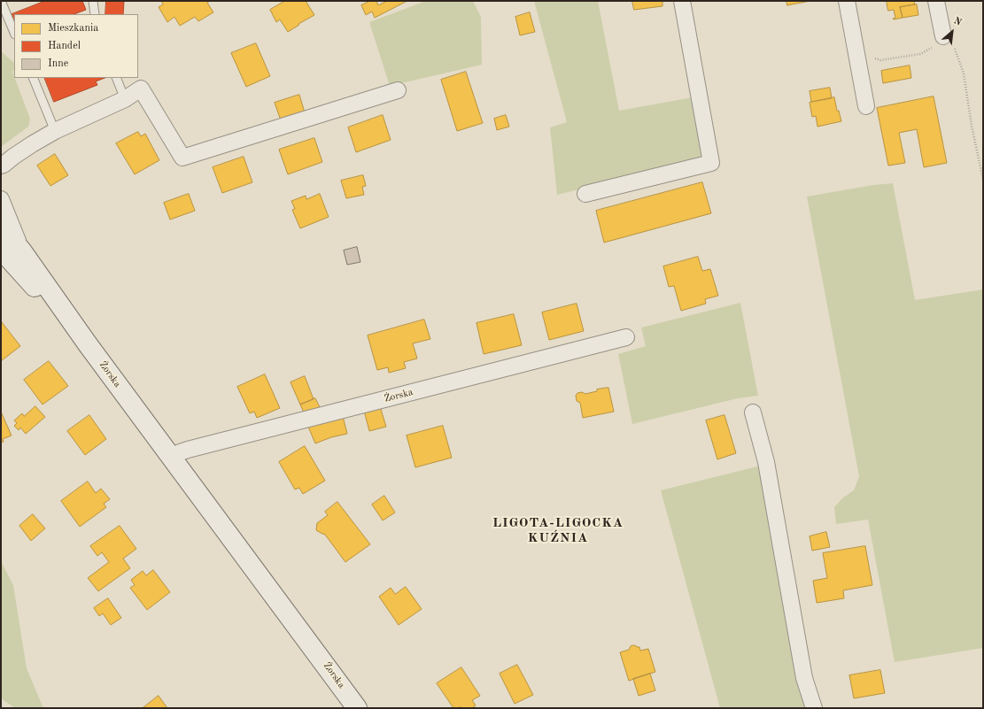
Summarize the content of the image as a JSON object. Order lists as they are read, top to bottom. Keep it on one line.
{"streets":{"main road":["Żorska"]},"districts":["LIGOTA-LIGOCKA KUŹNIA"],"legend":["Mieszkania","Handel","Inne"],"north":"top right"}
